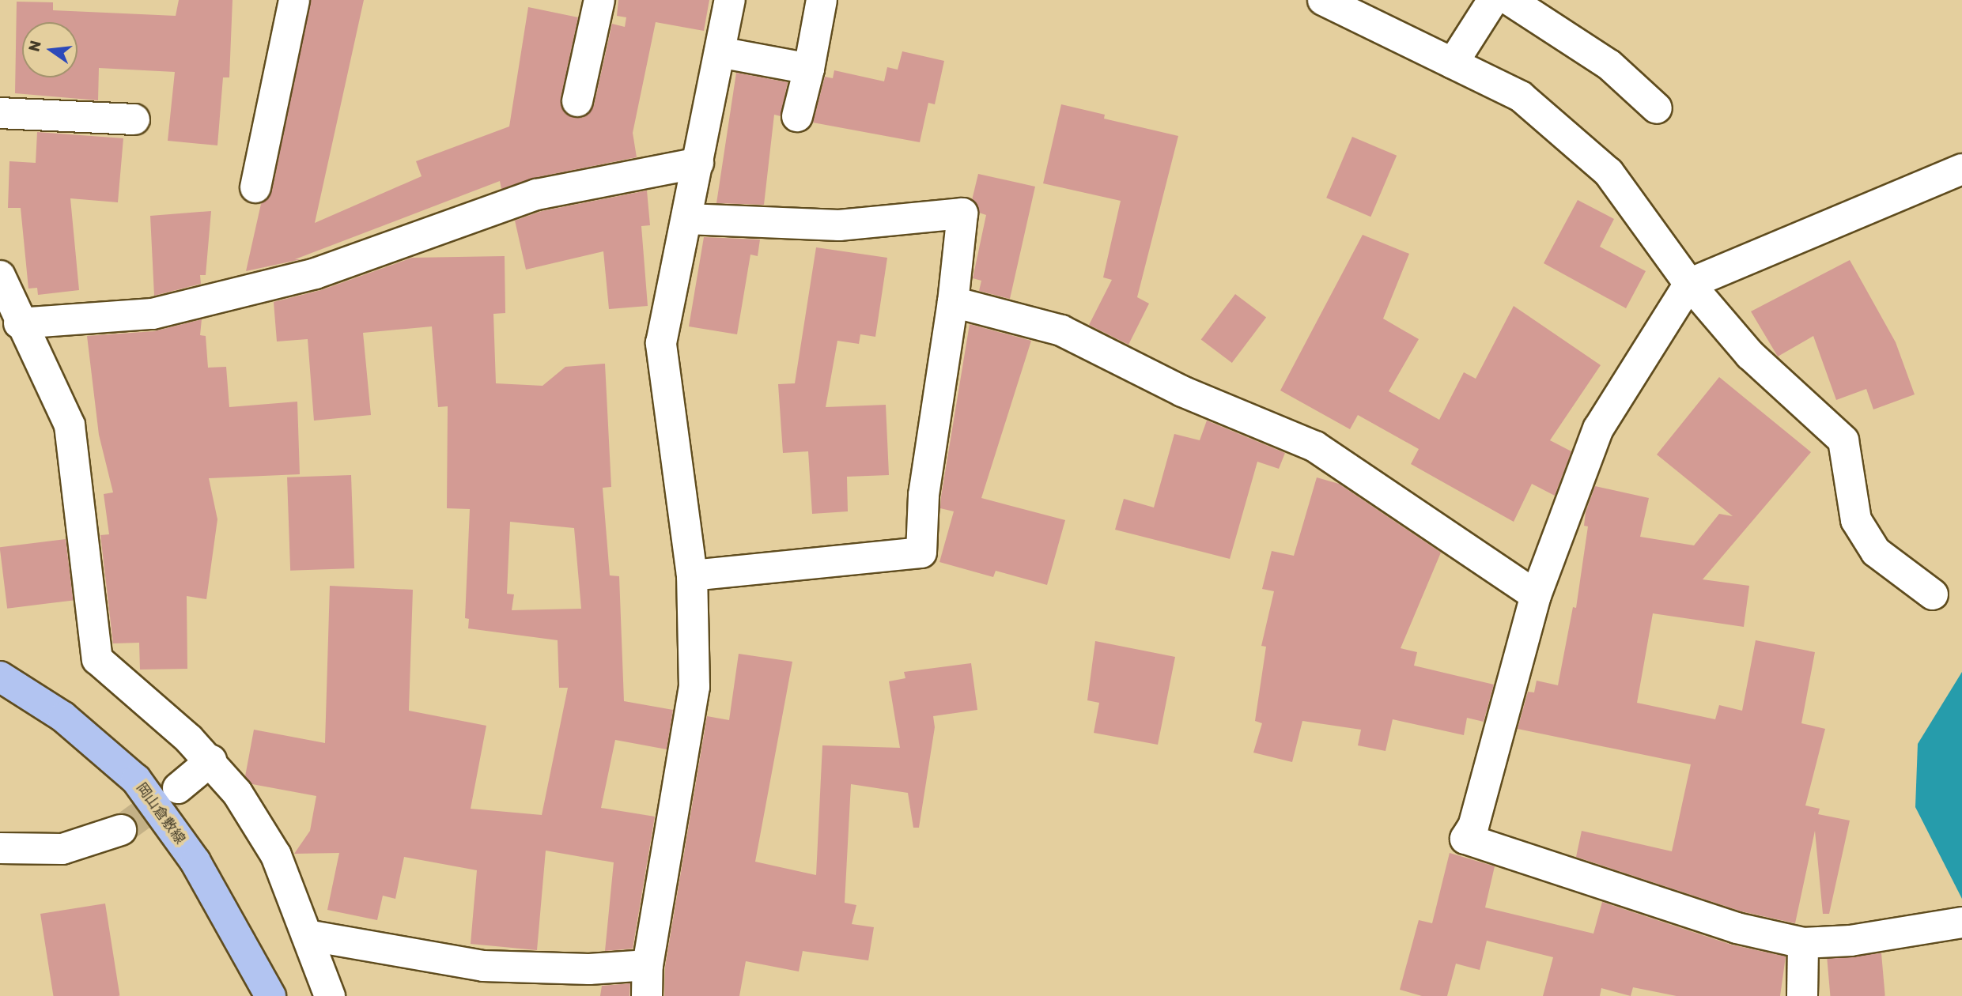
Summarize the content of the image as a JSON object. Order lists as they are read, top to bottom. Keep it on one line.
{"streets":{"main road":["岡山倉敷線"]},"north":"left"}
